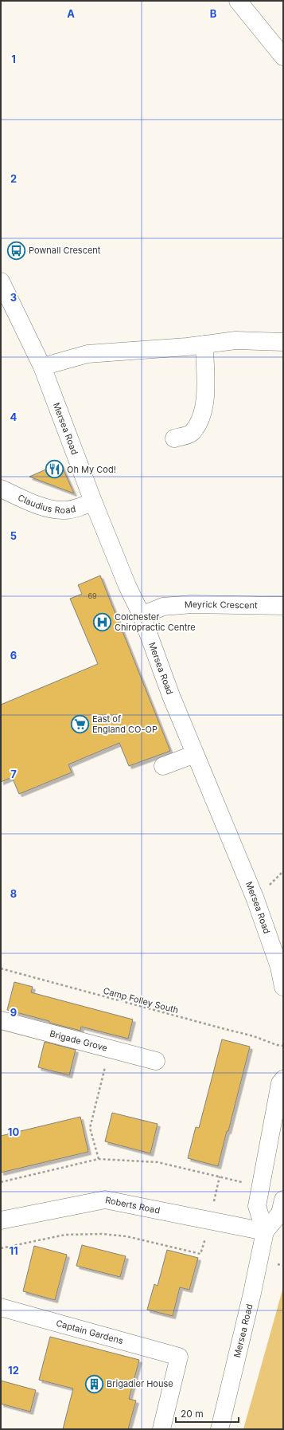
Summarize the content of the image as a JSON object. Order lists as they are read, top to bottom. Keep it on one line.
{"streets":{"street":["Mersea Road","Claudius Road","Meyrick Crescent","Brigade Grove","Roberts Road","Captain Gardens"],"path":["Camp Folley South"]},"crossings":[["Mersea Road","Claudius Road"],["Mersea Road","Meyrick Crescent"],["Mersea Road","Roberts Road"]],"places":{"bus stop":["Pownall Crescent"],"restaurant":["Oh My Cod!"],"hospital":["Colchester Chiropractic Centre"],"supermarket":["East of England CO-OP"],"building":["Brigadier House"]},"house_numbers":["69"],"scale_bar":"20 m","grid":{"columns":["A","B"],"rows":["1","2","3","4","5","6","7","8","9","10","11","12"]}}
